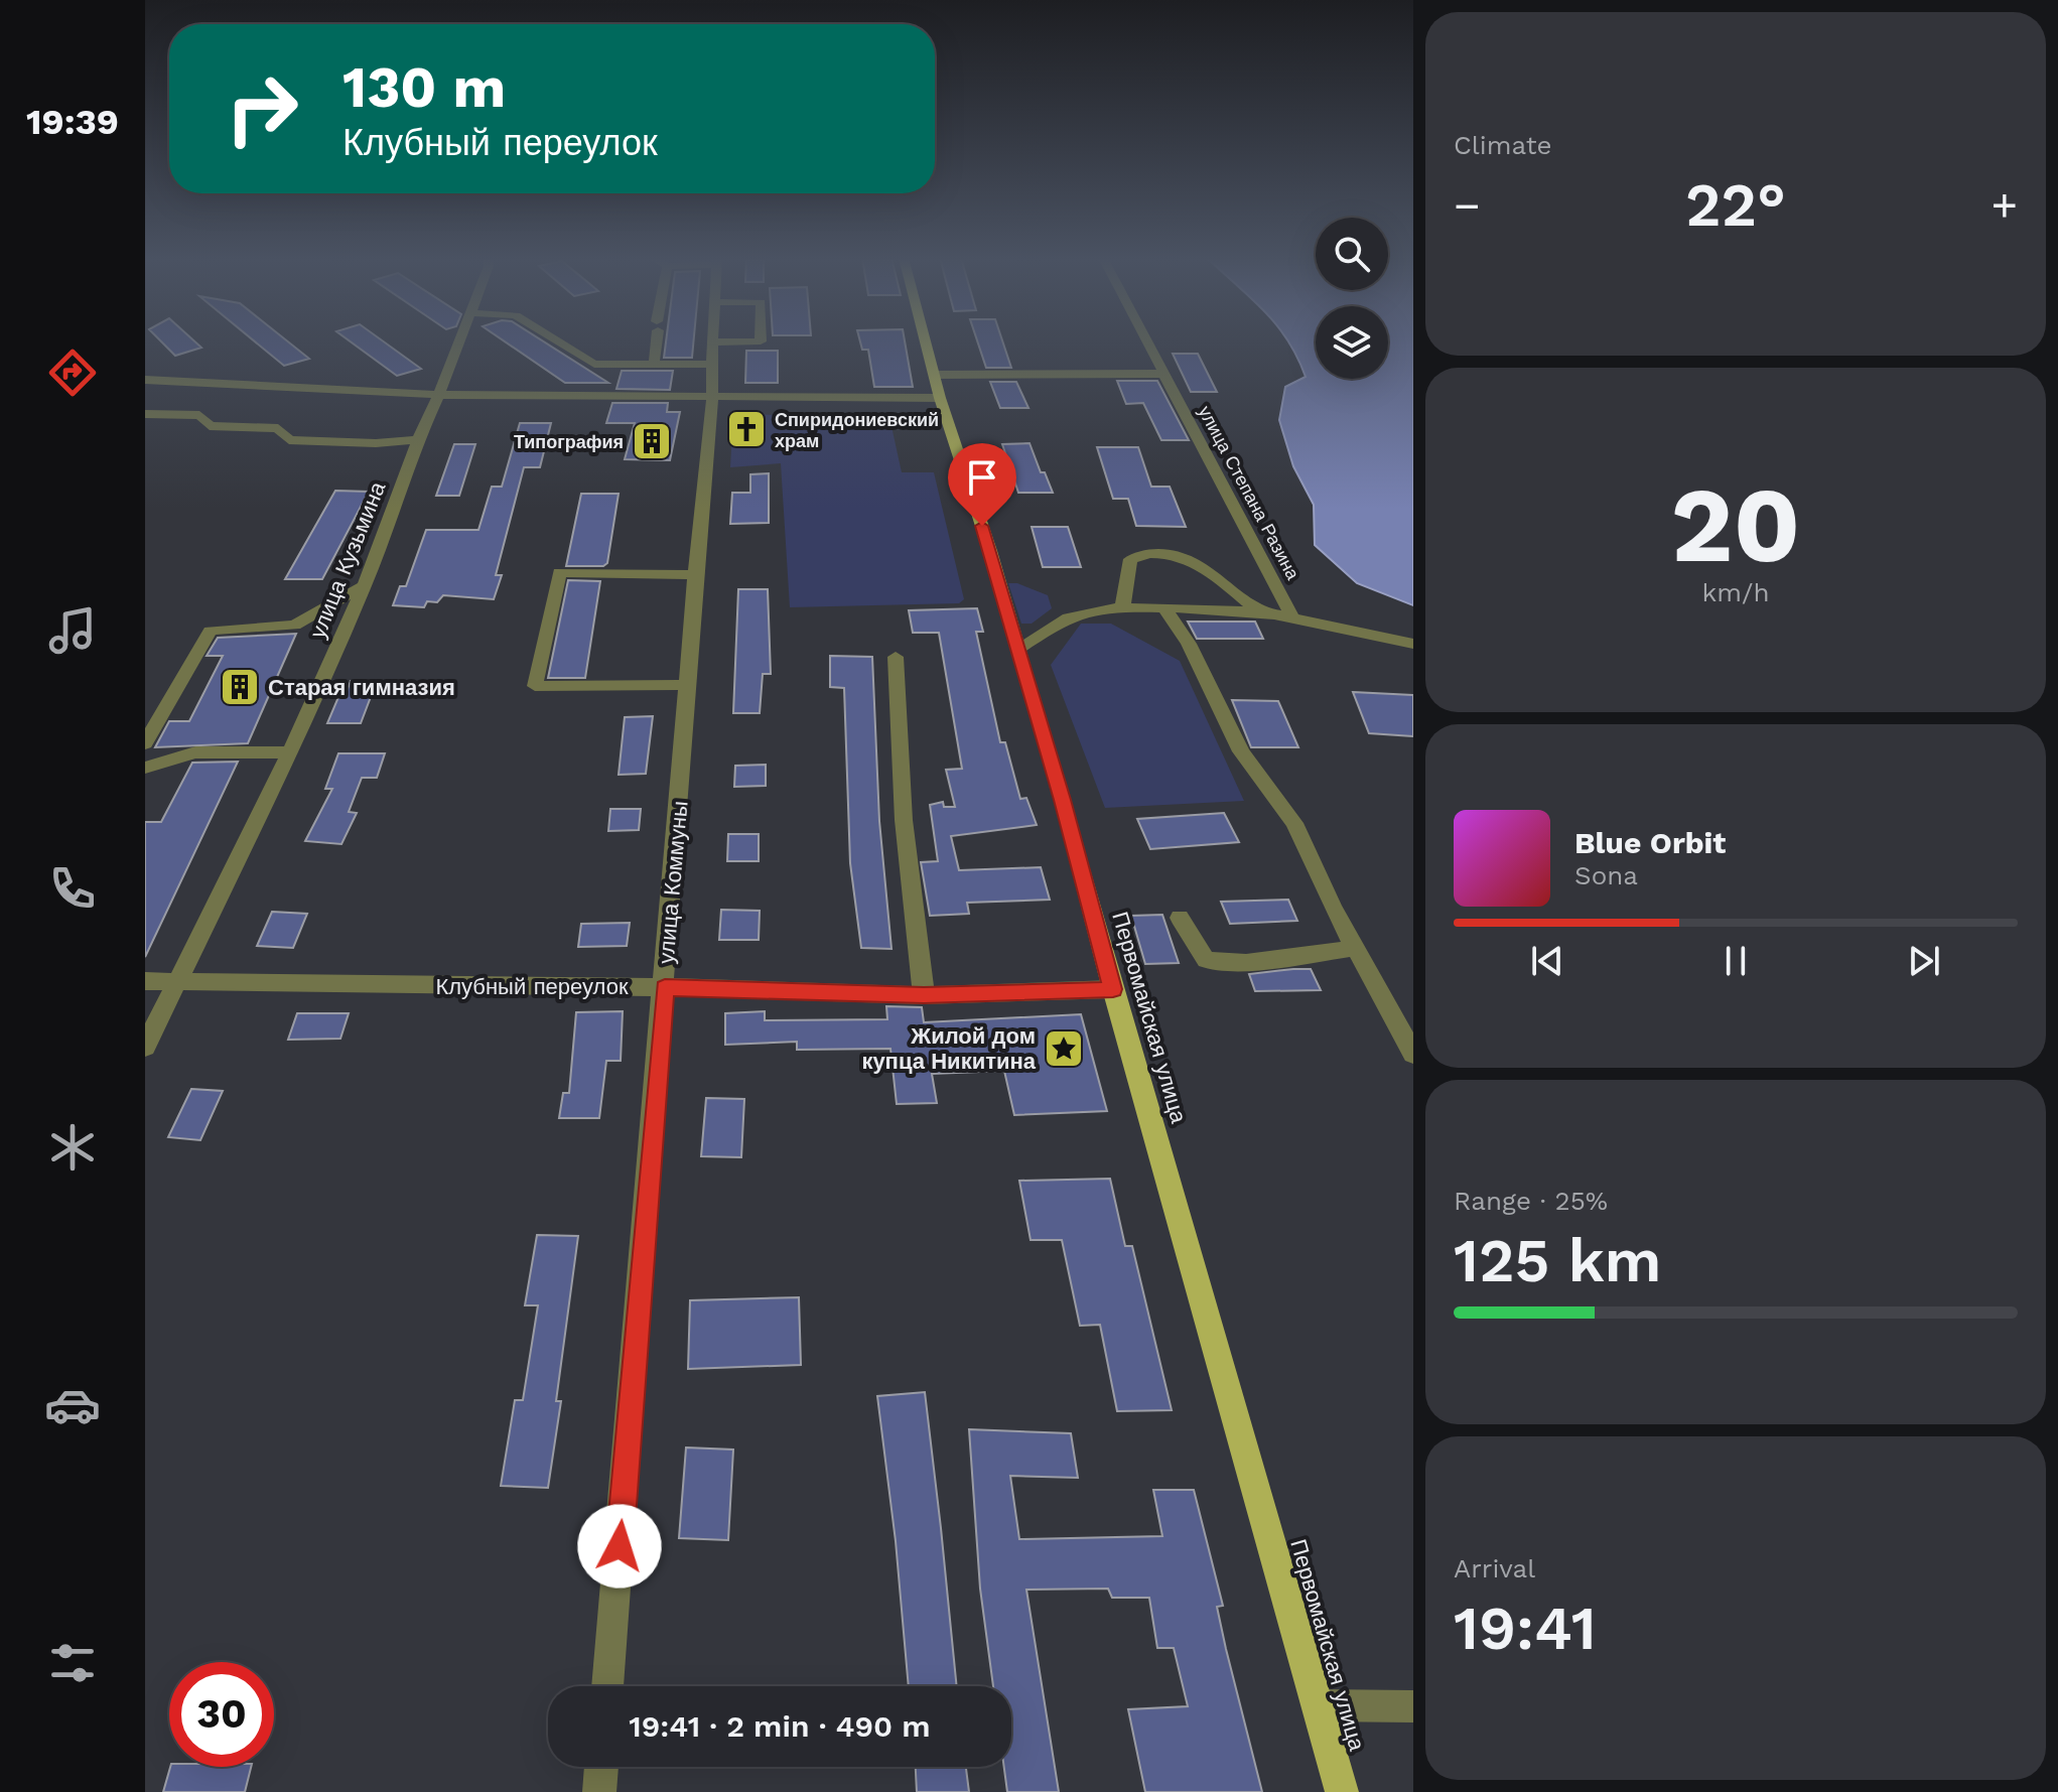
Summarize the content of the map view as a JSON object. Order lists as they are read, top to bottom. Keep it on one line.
{"streets":{"main road":["Первомайская улица"],"street":["улица Степана Разина","улица Кузьмина","улица Коммуны","Клубный переулок"]},"crossings":[["улица Кузьмина","Клубный переулок"],["улица Коммуны","Клубный переулок"],["Клубный переулок","Первомайская улица"]],"places":{"church":["Спиридониевский храм"],"building":["Типография","Старая гимназия"],"place":["Жилой дом купца Никитина"]},"page":{"tabs":"19:39","tile":["Climate",["20","km/h"],["Range · 25%","125 km"],["Arrival","19:41"]],"turn":["130 m","Клубный переулок"],"heat":["−","22°","+"],"song":["Blue Orbit","Sona"],"limit":"30","trip":"19:41 · 2 min · 490 m"}}
